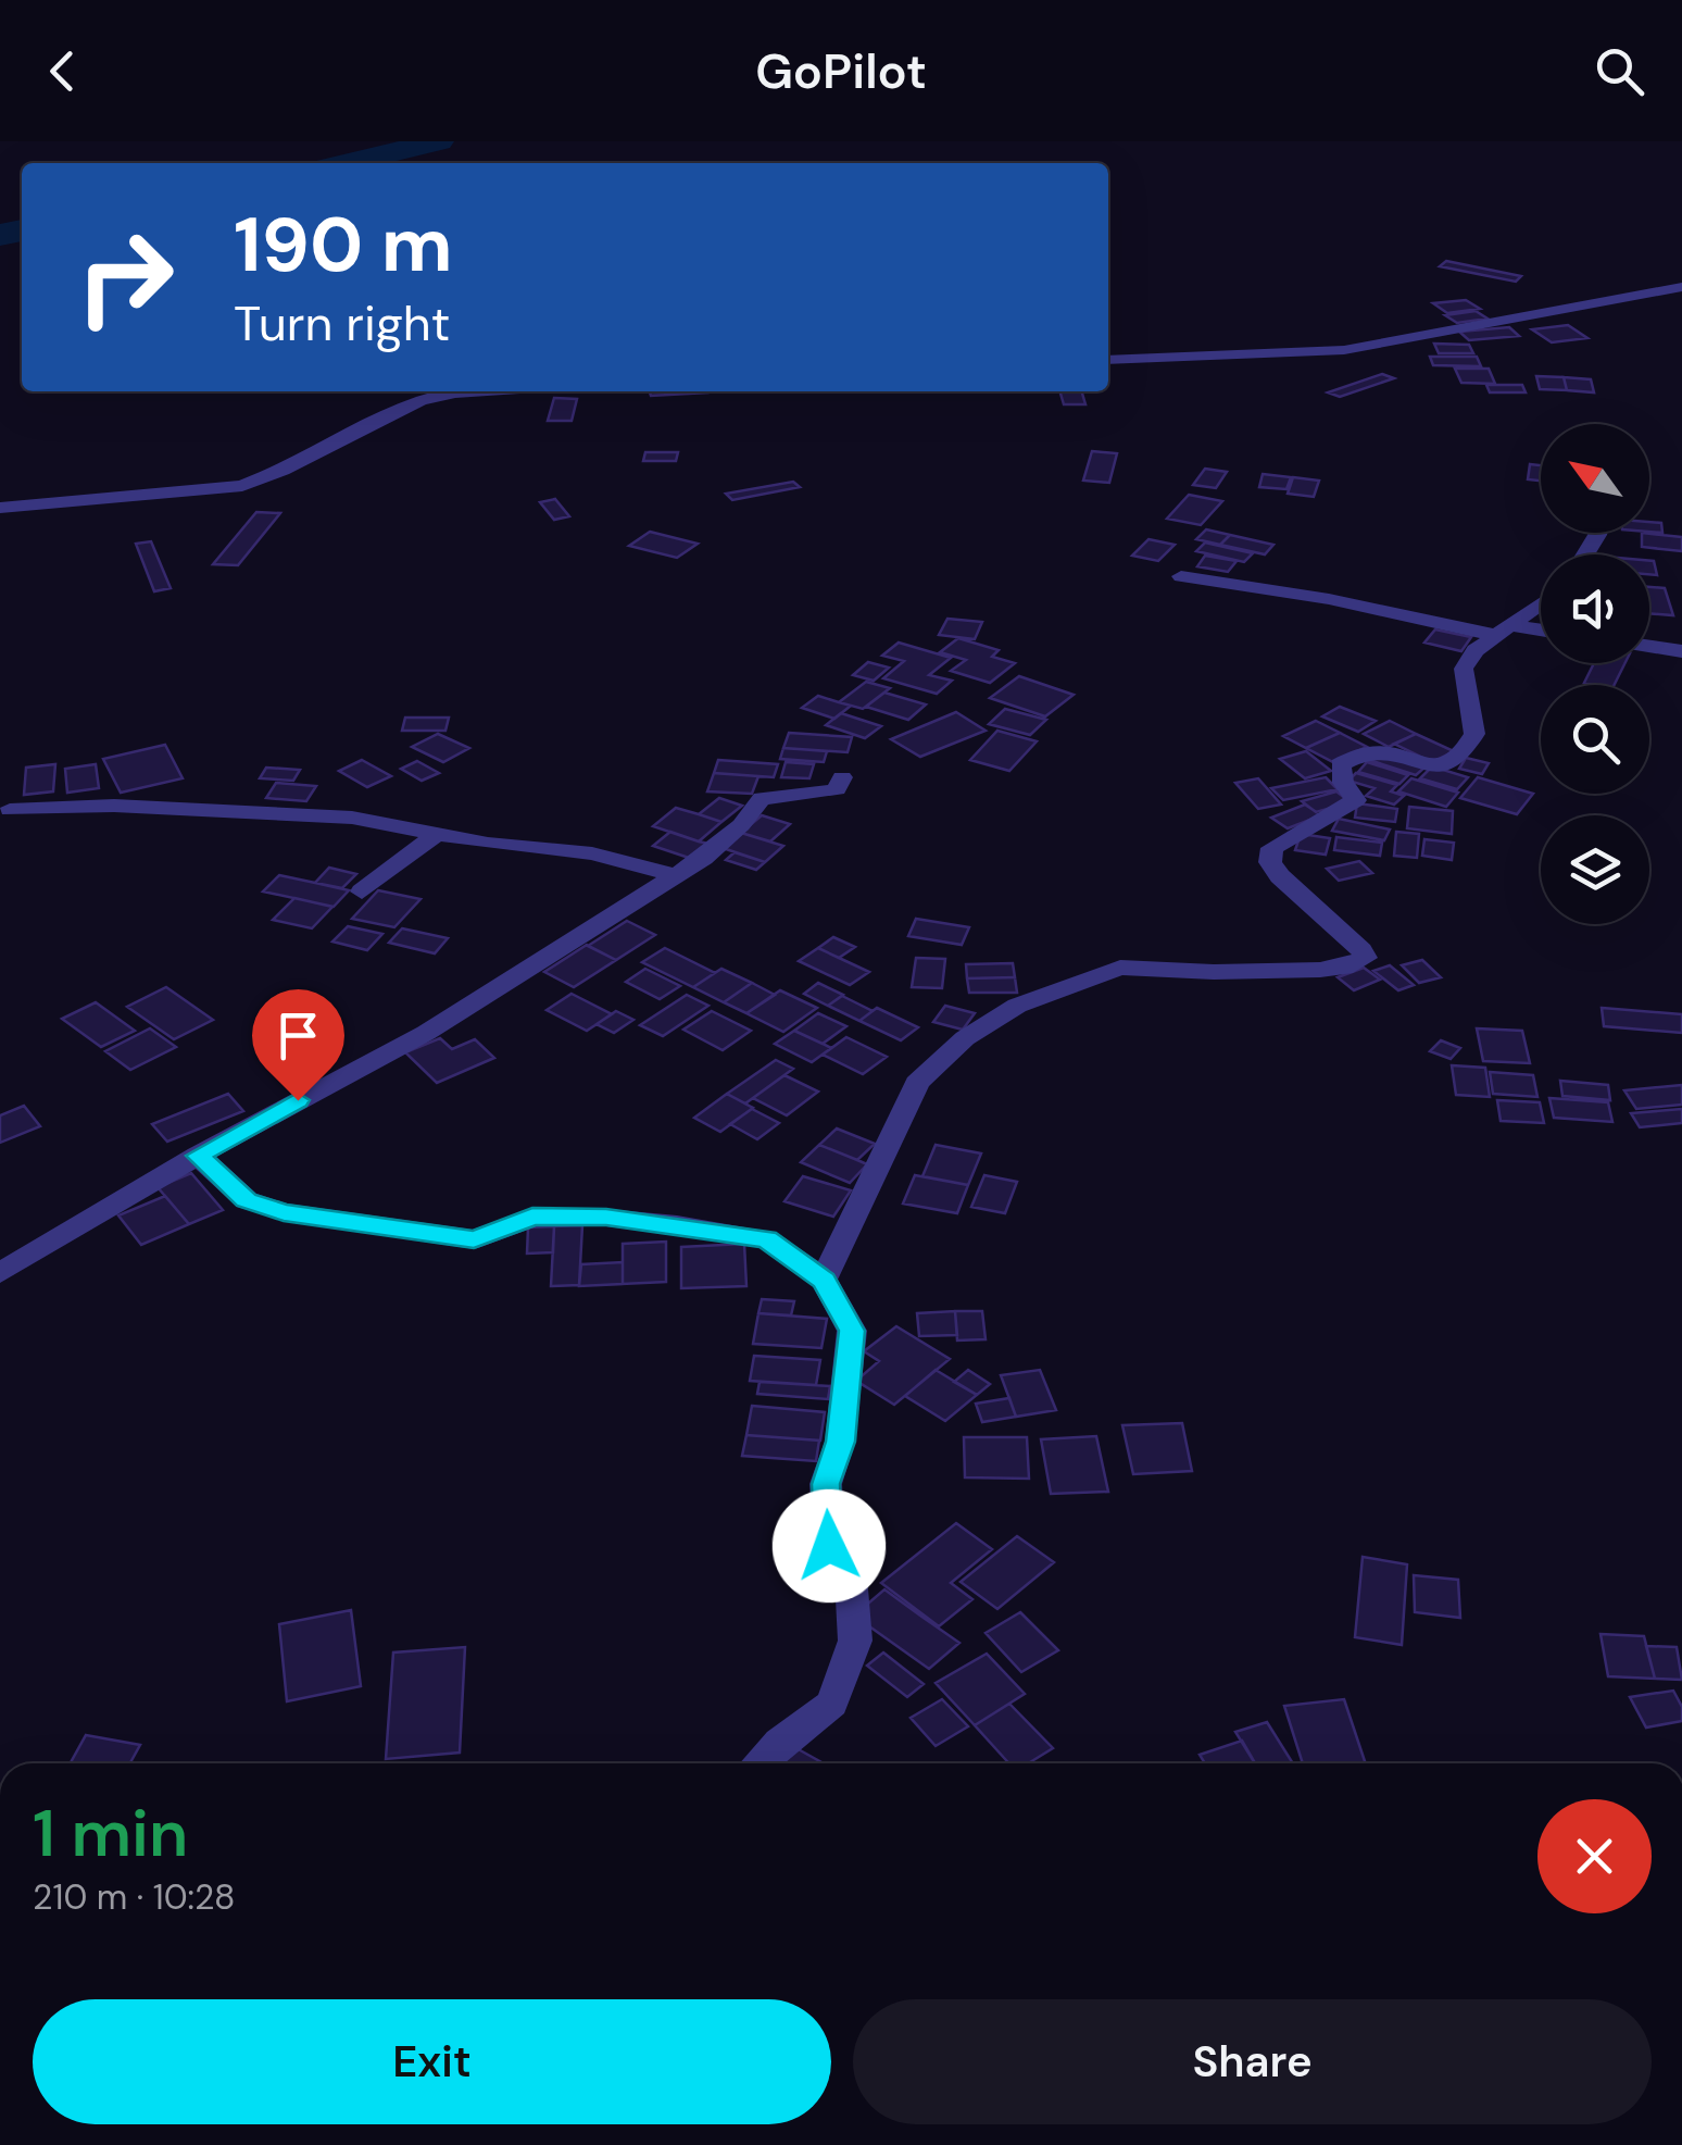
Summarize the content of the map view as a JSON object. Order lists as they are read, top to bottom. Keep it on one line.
{"north":"top left","page":{"header":"GoPilot","turn":["190 m","Turn right"],"heading":["1 min","210 m · 10:28"],"buttons":["Exit","Share"]}}
